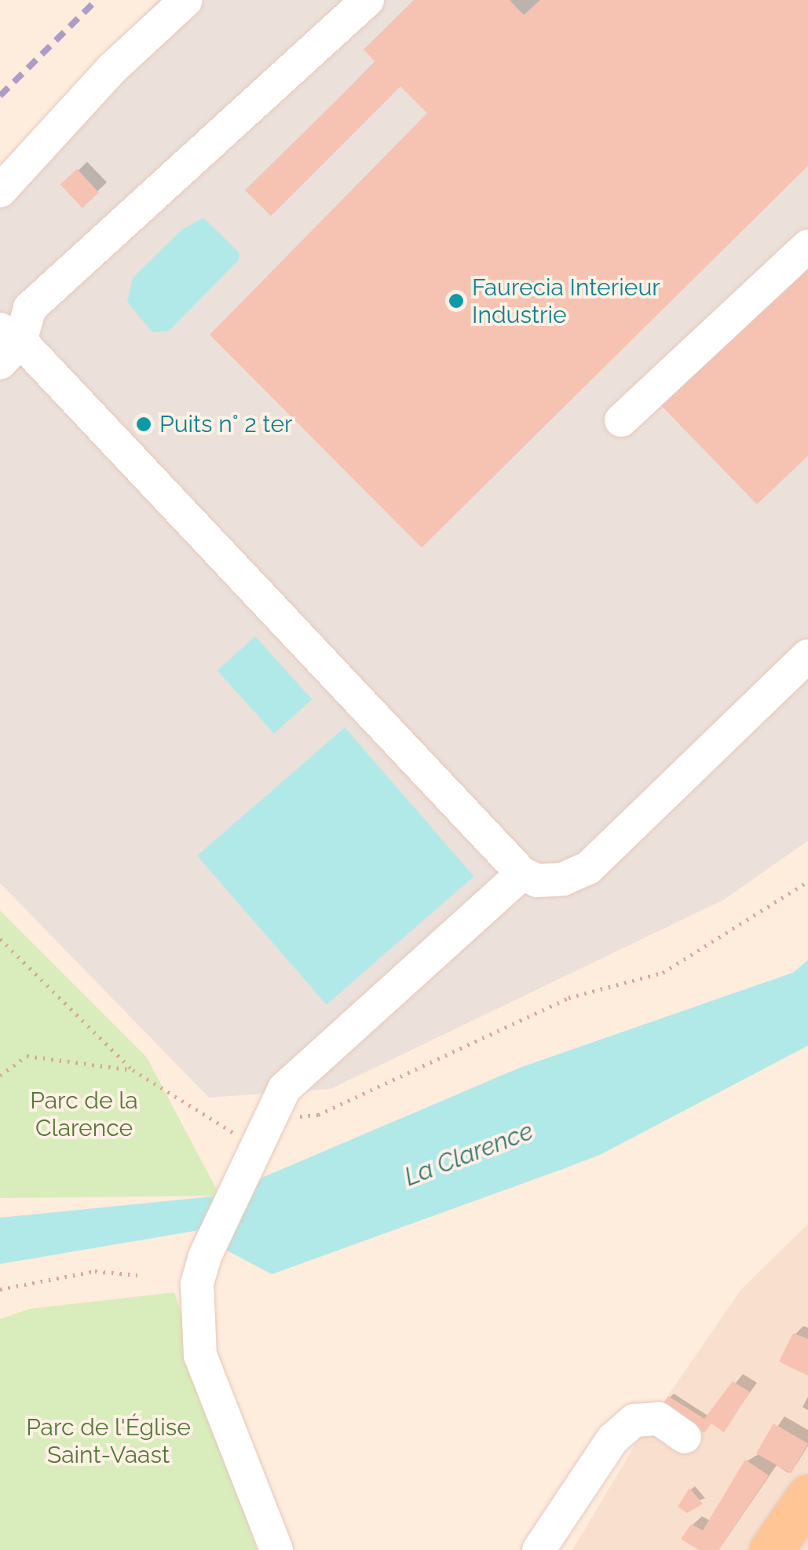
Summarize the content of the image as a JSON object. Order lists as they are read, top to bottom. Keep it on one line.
{"water":["La Clarence"],"parks":["Parc de la Clarence","Parc de l'Église Saint-Vaast"],"places":["Faurecia Interieur Industrie","Puits n° 2 ter"]}
